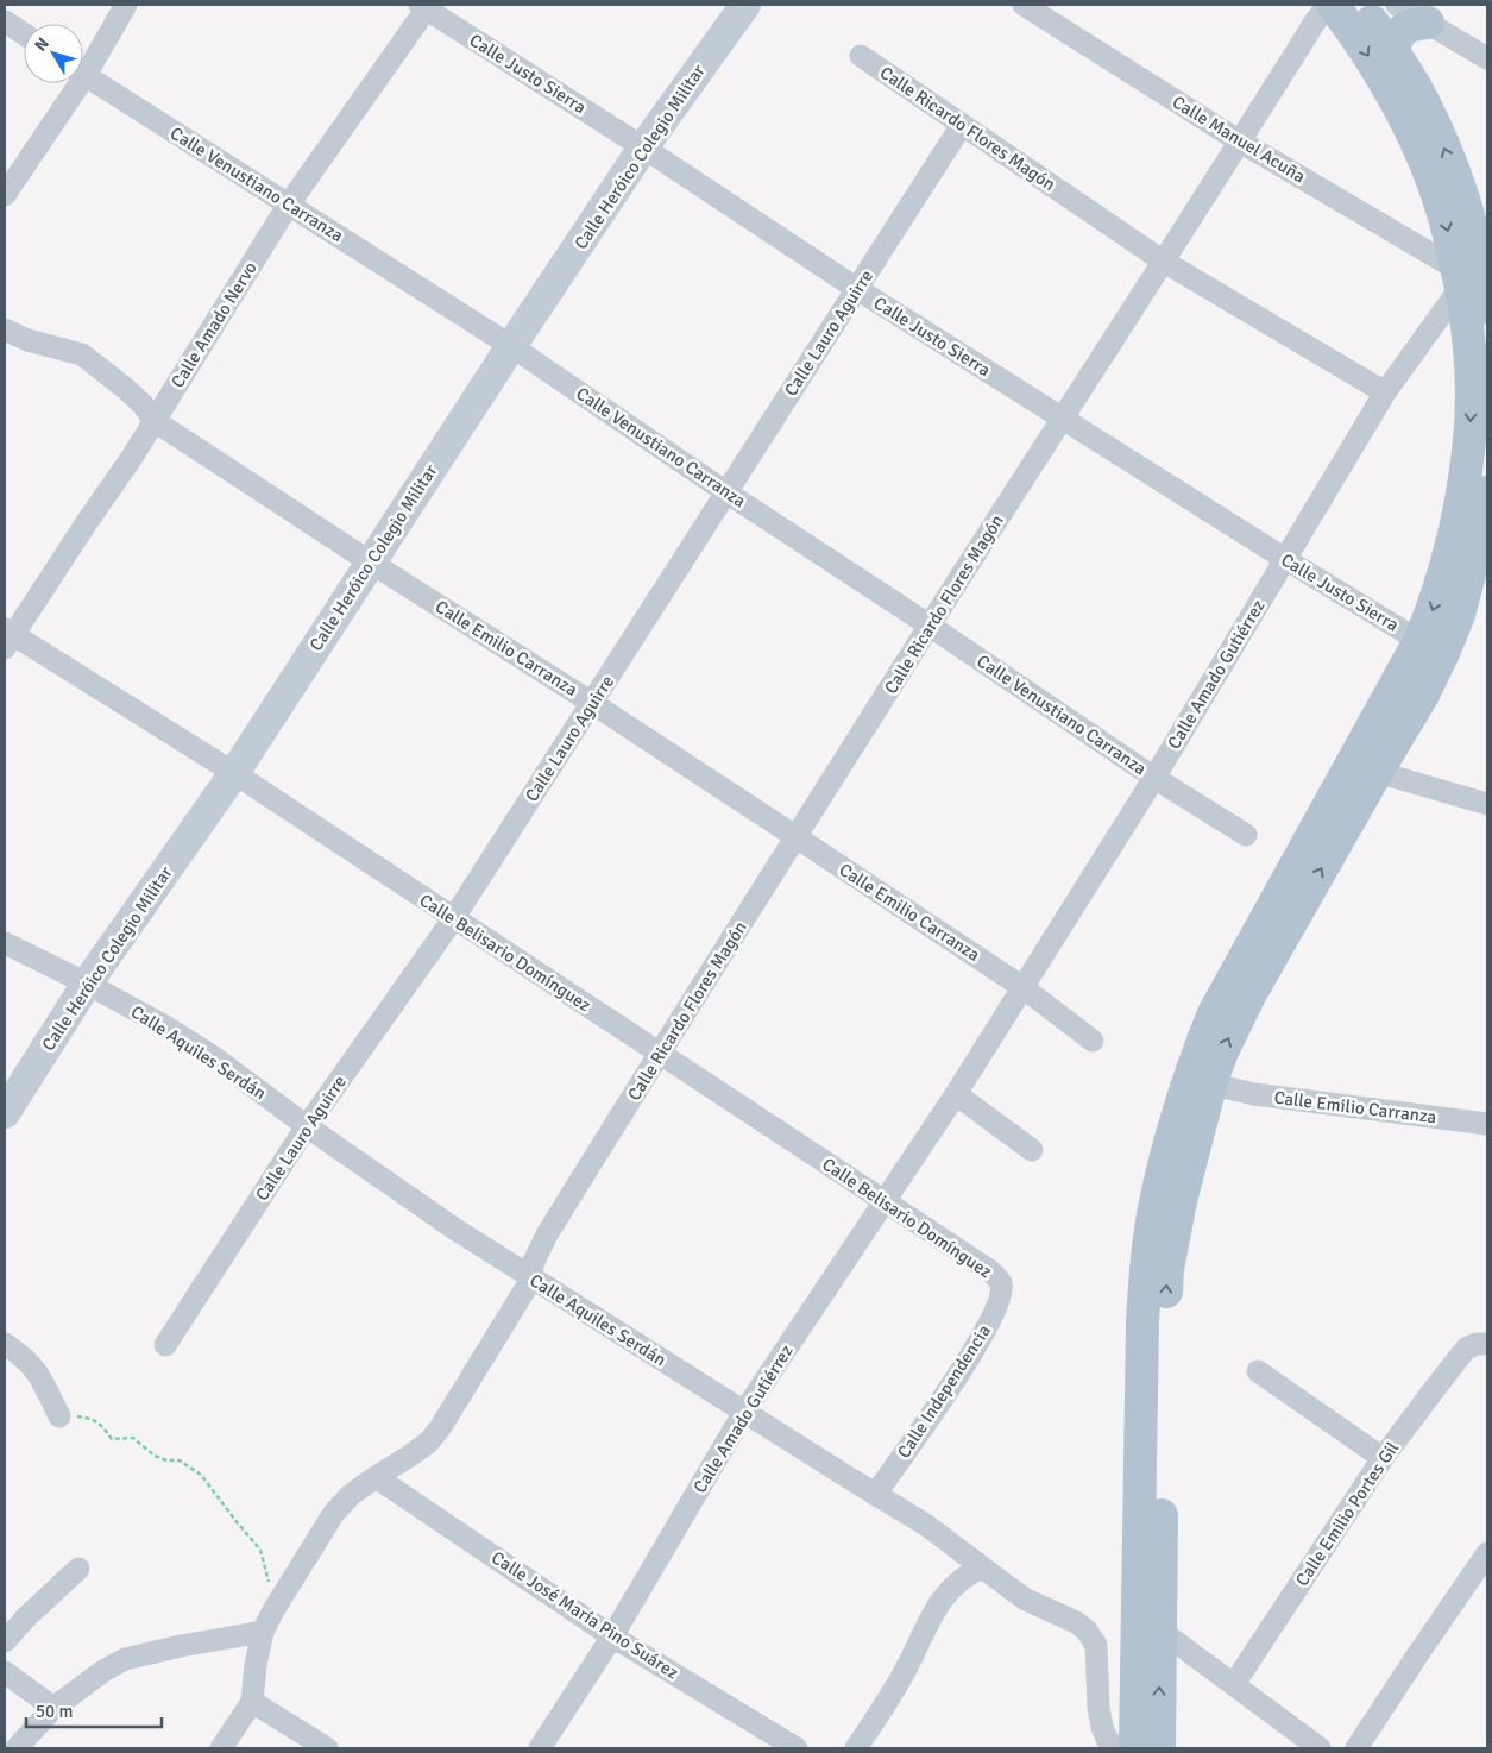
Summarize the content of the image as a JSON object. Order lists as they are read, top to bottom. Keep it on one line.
{"streets":{"main road":["Calle Heróico Colegio Militar"],"street":["Calle Justo Sierra","Calle Ricardo Flores Magón","Calle Manuel Acuña","Calle Venustiano Carranza","Calle Amado Nervo","Calle Lauro Aguirre","Calle Emilio Carranza","Calle Amado Gutiérrez","Calle Belisario Domínguez","Calle Aquiles Serdán","Calle Independencia","Calle Emilio Portes Gil","Calle José María Pino Suárez"]},"crossings":[["Calle Justo Sierra","Calle Ricardo Flores Magón"],["Calle Justo Sierra","Calle Heróico Colegio Militar"],["Calle Justo Sierra","Calle Amado Nervo"],["Calle Justo Sierra","Calle Lauro Aguirre"],["Calle Justo Sierra","Calle Amado Gutiérrez"],["Calle Ricardo Flores Magón","Calle Manuel Acuña"],["Calle Ricardo Flores Magón","Calle Venustiano Carranza"],["Calle Ricardo Flores Magón","Calle Lauro Aguirre"],["Calle Ricardo Flores Magón","Calle Emilio Carranza"],["Calle Ricardo Flores Magón","Calle Amado Gutiérrez"],["Calle Ricardo Flores Magón","Calle Belisario Domínguez"],["Calle Ricardo Flores Magón","Calle Aquiles Serdán"],["Calle Ricardo Flores Magón","Calle José María Pino Suárez"],["Calle Manuel Acuña","Calle Amado Gutiérrez"],["Calle Heróico Colegio Militar","Calle Venustiano Carranza"],["Calle Heróico Colegio Militar","Calle Emilio Carranza"],["Calle Heróico Colegio Militar","Calle Belisario Domínguez"],["Calle Heróico Colegio Militar","Calle Aquiles Serdán"],["Calle Venustiano Carranza","Calle Amado Nervo"],["Calle Venustiano Carranza","Calle Lauro Aguirre"],["Calle Venustiano Carranza","Calle Amado Gutiérrez"],["Calle Amado Nervo","Calle Emilio Carranza"],["Calle Amado Nervo","Calle Belisario Domínguez"],["Calle Lauro Aguirre","Calle Emilio Carranza"],["Calle Lauro Aguirre","Calle Belisario Domínguez"],["Calle Lauro Aguirre","Calle Aquiles Serdán"],["Calle Emilio Carranza","Calle Amado Gutiérrez"],["Calle Amado Gutiérrez","Calle Belisario Domínguez"],["Calle Amado Gutiérrez","Calle Aquiles Serdán"],["Calle Amado Gutiérrez","Calle José María Pino Suárez"],["Calle Belisario Domínguez","Calle Independencia"],["Calle Aquiles Serdán","Calle Independencia"]],"scale_bar":"50 m","north":"top left"}
